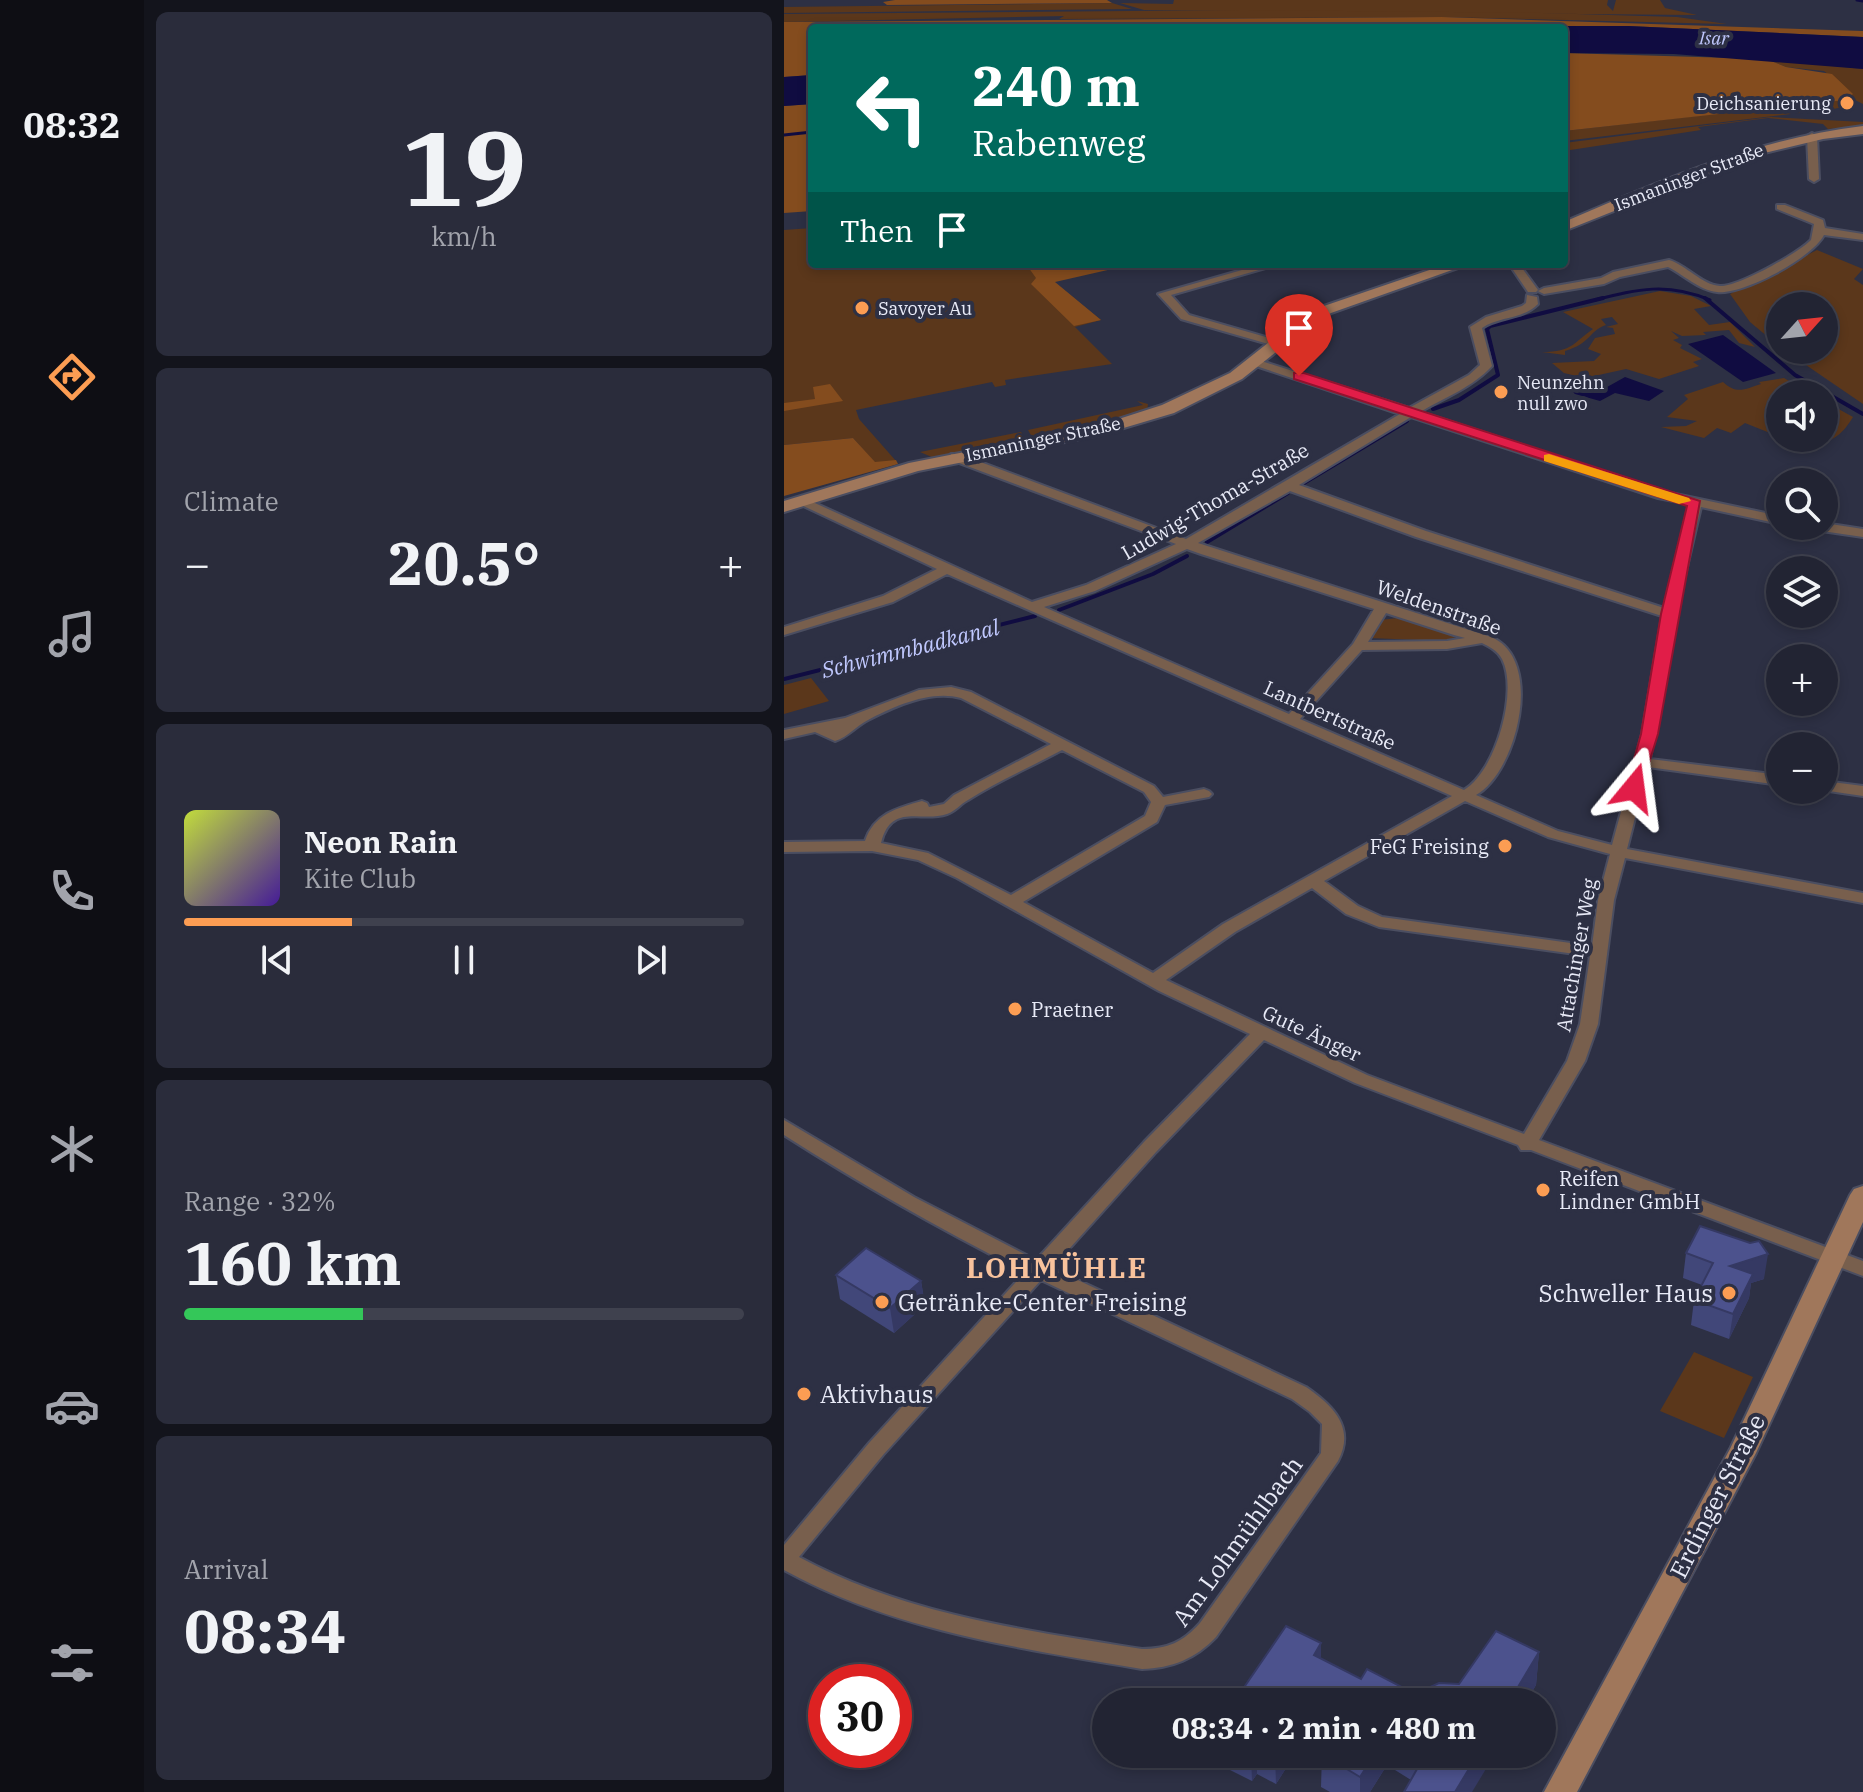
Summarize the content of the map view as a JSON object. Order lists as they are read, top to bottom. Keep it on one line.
{"streets":{"street":["Ismaninger Straße","Ludwig-Thoma-Straße","Weldenstraße","Lantbertstraße","Attachinger Weg","Gute Änger","Erdinger Straße","Am Lohmühlbach"]},"crossings":[["Ismaninger Straße","Weldenstraße"],["Ismaninger Straße","Lantbertstraße"],["Ludwig-Thoma-Straße","Weldenstraße"],["Ludwig-Thoma-Straße","Lantbertstraße"],["Weldenstraße","Lantbertstraße"],["Weldenstraße","Gute Änger"],["Lantbertstraße","Attachinger Weg"],["Attachinger Weg","Gute Änger"],["Gute Änger","Erdinger Straße"],["Gute Änger","Am Lohmühlbach"]],"districts":["LOHMÜHLE"],"water":["Isar","Schwimmbadkanal"],"places":["Deichsanierung","Savoyer Au","Neunzehn null zwo","FeG Freising","Praetner","Reifen Lindner GmbH","Schweller Haus","Getränke-Center Freising","Aktivhaus"],"north":"top right","page":{"tabs":"08:32","tile":[["19","km/h"],"Climate",["Range · 32%","160 km"],["Arrival","08:34"]],"turn":["240 m","Rabenweg"],"then":"Then","map_buttons":["+","−"],"heat":["−","20.5°","+"],"song":["Neon Rain","Kite Club"],"limit":"30","trip":"08:34 · 2 min · 480 m"}}
